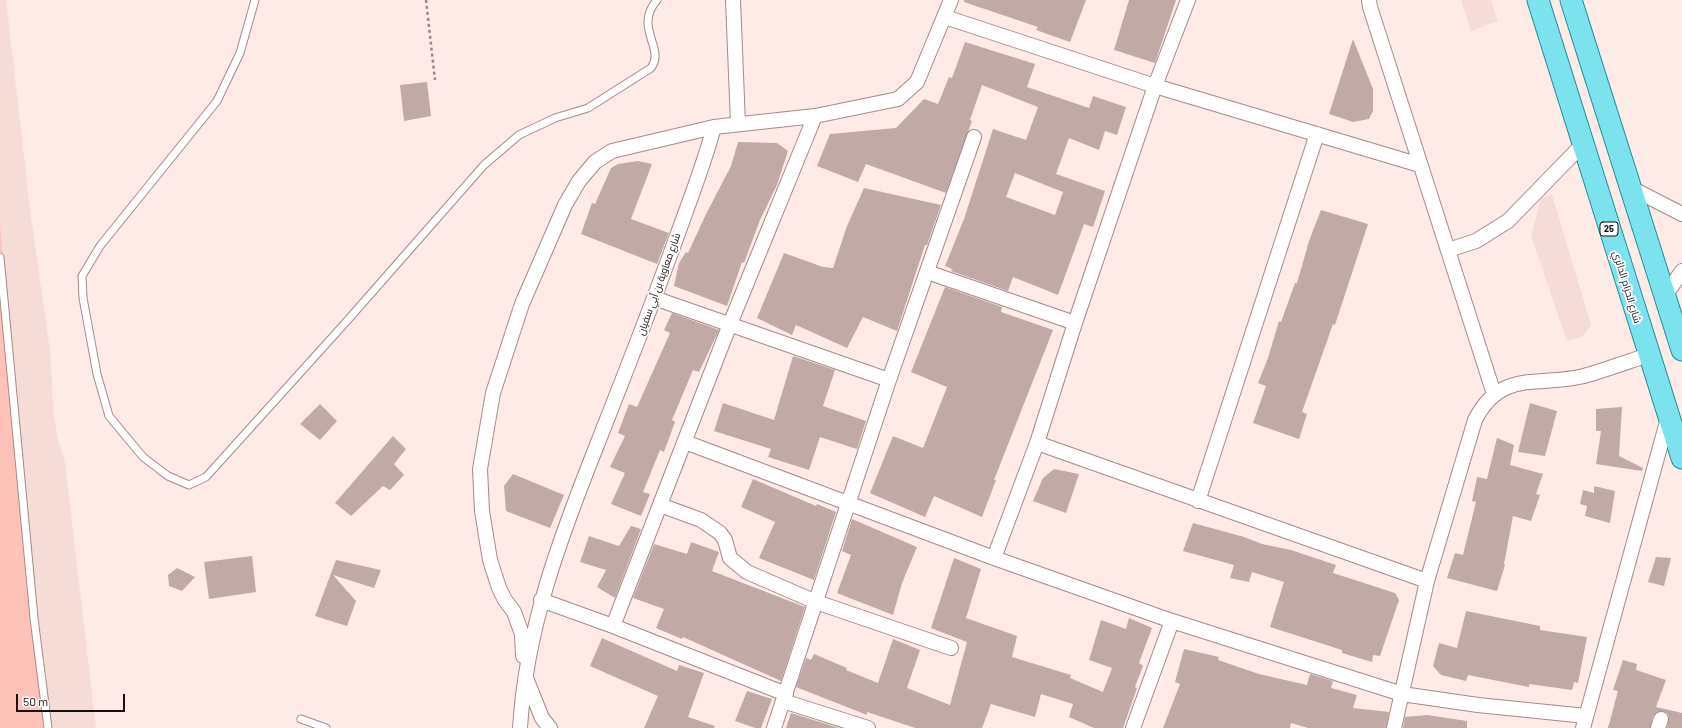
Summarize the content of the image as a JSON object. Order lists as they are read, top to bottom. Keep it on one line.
{"streets":{"main road":["25","شارع الحزام الدائري"],"street":["شارع معاوية بن أبي سفيان"]},"scale_bar":"50 m"}
